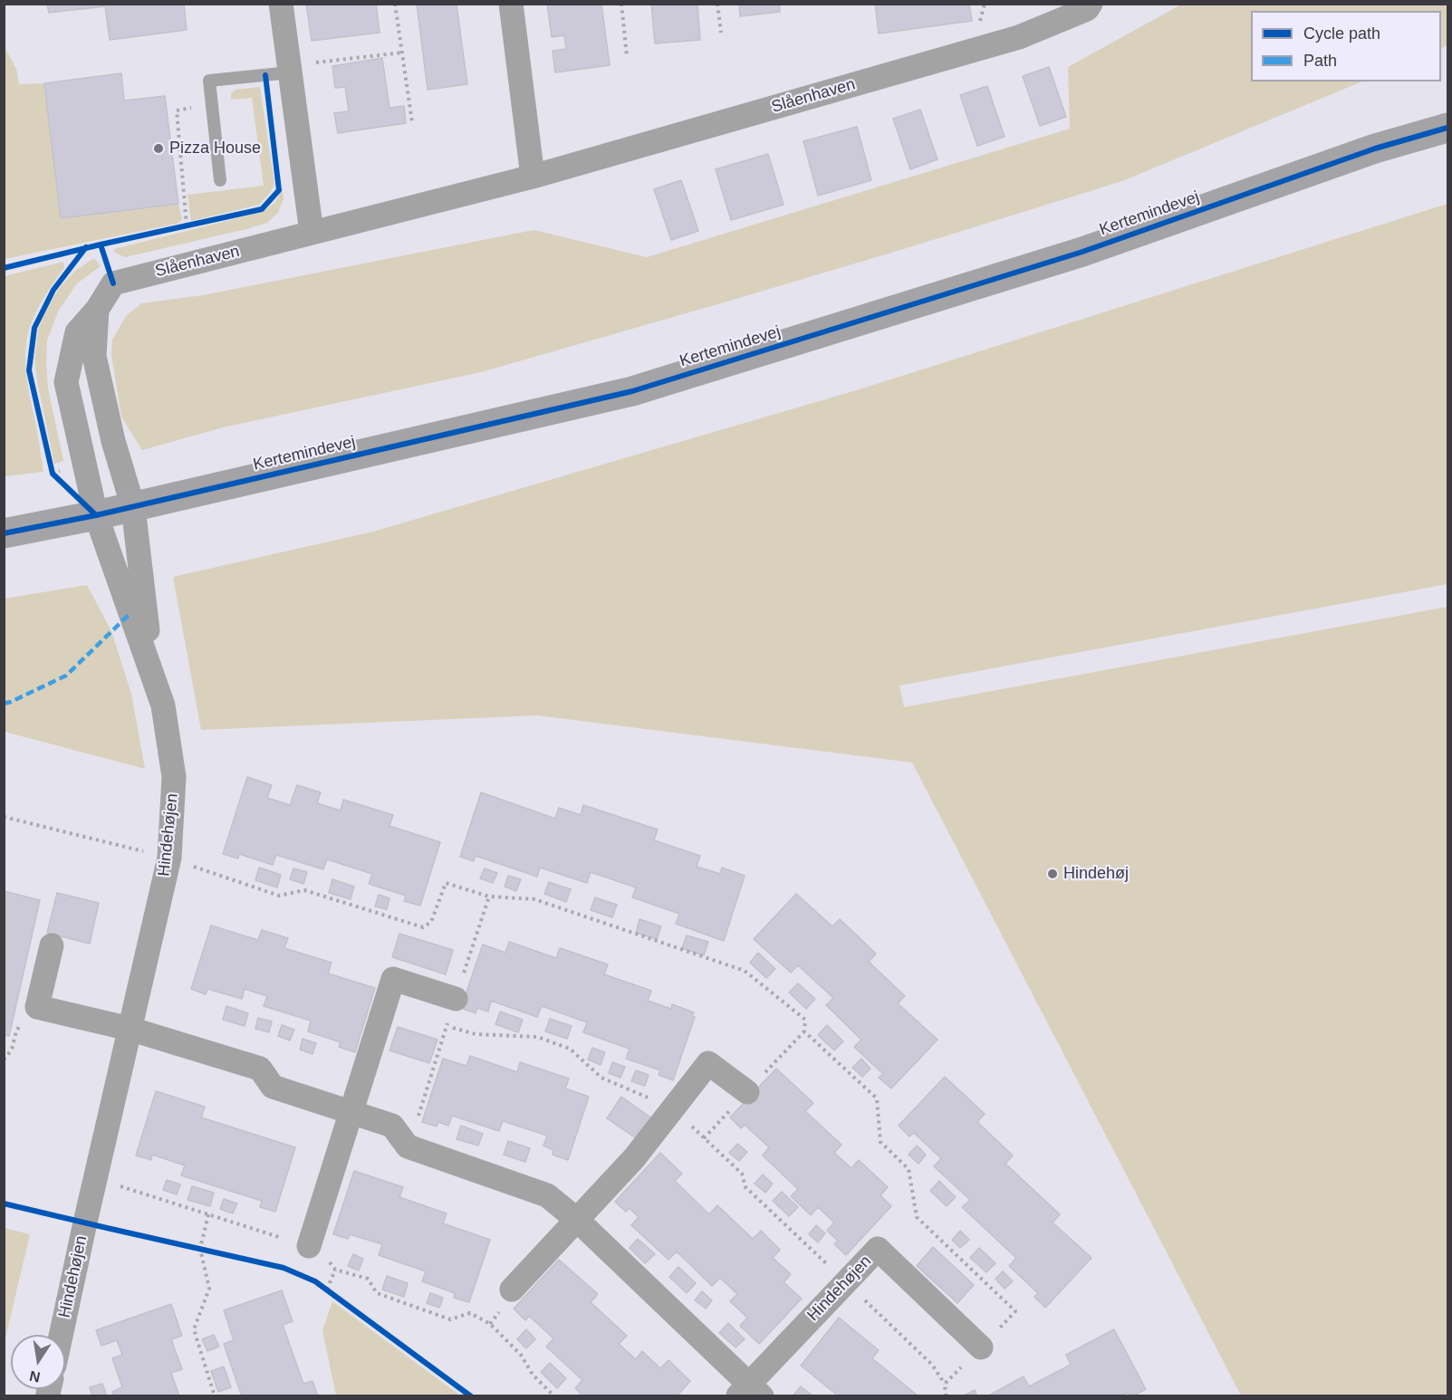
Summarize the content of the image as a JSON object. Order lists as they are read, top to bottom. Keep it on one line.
{"streets":{"main road":["Kertemindevej"],"street":["Slåenhaven","Hindehøjen"]},"crossings":[["Slåenhaven","Kertemindevej"],["Slåenhaven","Hindehøjen"],["Kertemindevej","Hindehøjen"]],"places":["Pizza House","Hindehøj"],"legend":["Cycle path","Path"],"north":"bottom"}
